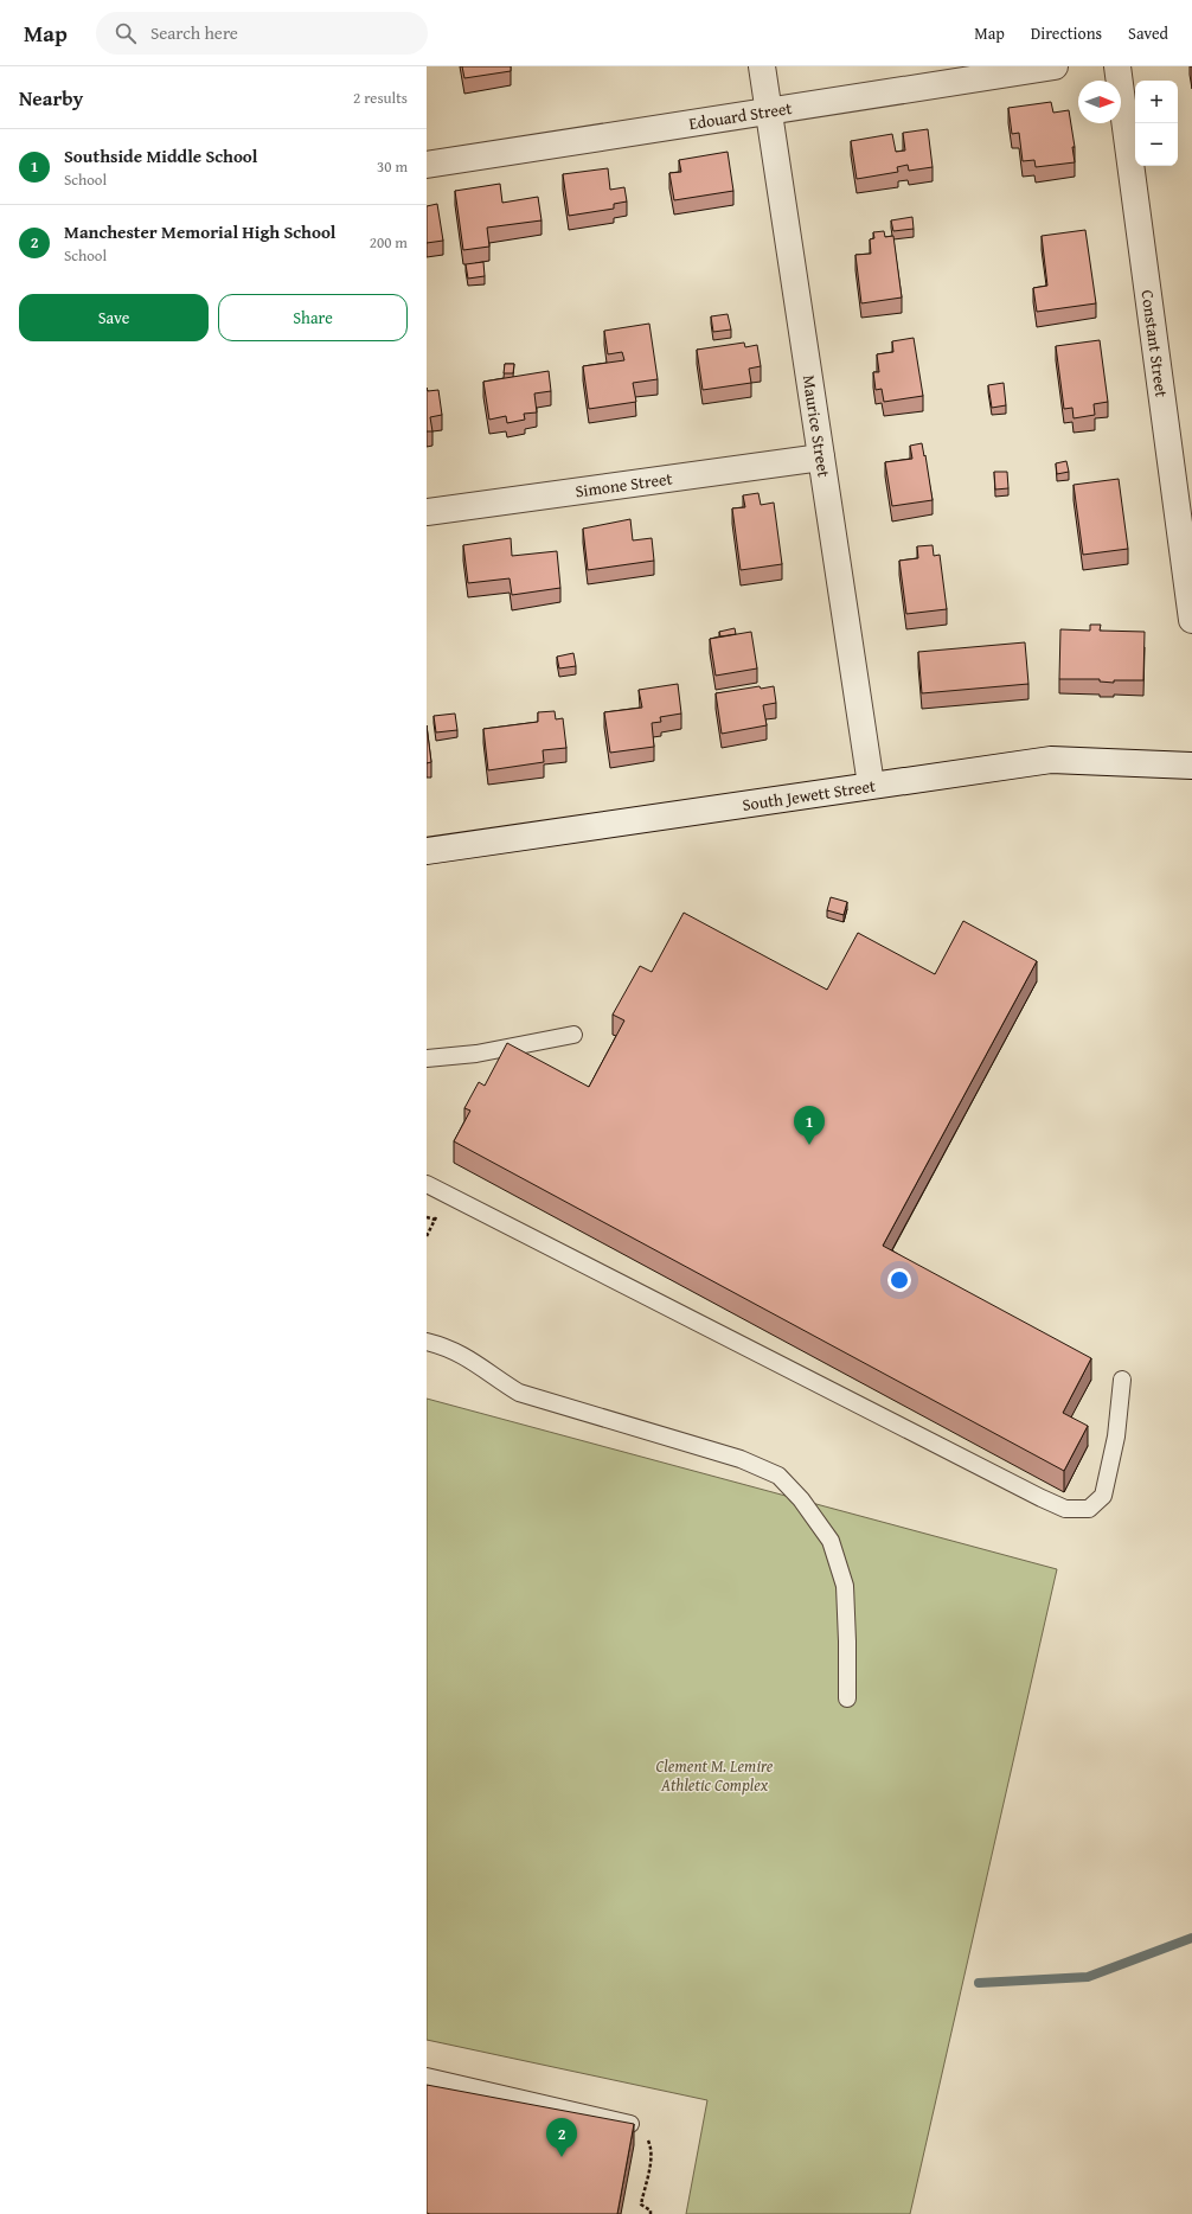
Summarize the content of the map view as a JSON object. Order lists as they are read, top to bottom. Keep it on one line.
{"streets":{"street":["Edouard Street","Constant Street","Maurice Street","Simone Street","South Jewett Street"]},"crossings":[["Edouard Street","Maurice Street"],["Maurice Street","Simone Street"],["Maurice Street","South Jewett Street"]],"parks":["Clement M. Lemire Athletic Complex"],"north":"right","page":{"header":"Map","search":"Search here","nav":["Map","Directions","Saved"],"heading":["Nearby","2 results"],"map_buttons":["+","−"],"list":[{"mark":"1","name":"Southside Middle School","note":"School","value":"30 m"},{"mark":"2","name":"Manchester Memorial High School","note":"School","value":"200 m"}],"buttons":["Save","Share"],"pins":["1","2"]}}
